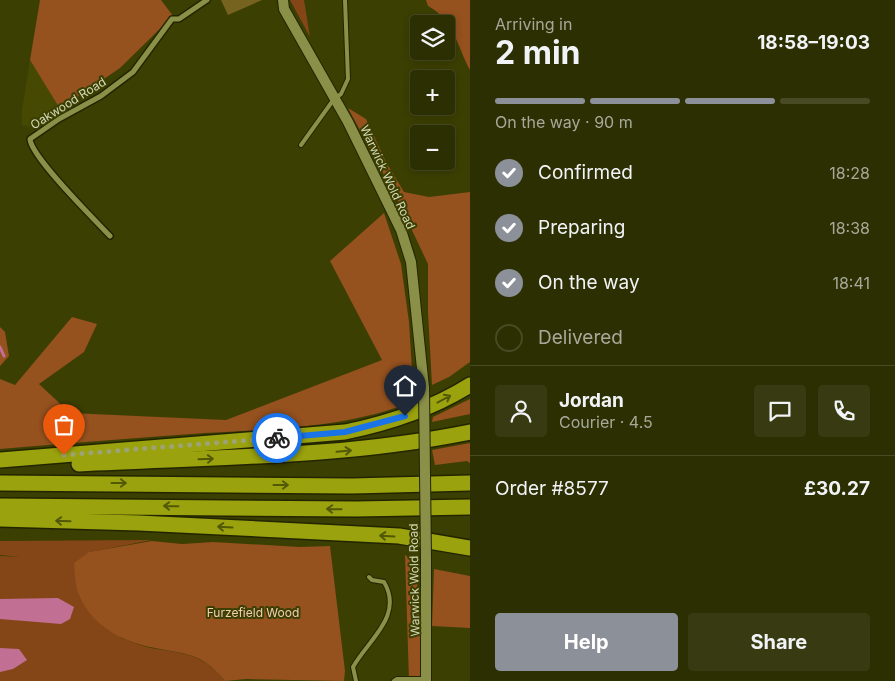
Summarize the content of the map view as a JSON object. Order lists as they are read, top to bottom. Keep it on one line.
{"streets":{"street":["Oakwood Road","Warwick Wold Road"]},"parks":["Furzefield Wood"],"page":{"heading":["2 min","Arriving in","18:58–19:03"],"panel":["Jordan","Courier · 4.5","Order #8577","£30.27"],"map_buttons":["+","−"],"bar":"On the way · 90 m","list":[["Confirmed","18:28"],["Preparing","18:38"],["On the way","18:41"],"Delivered"],"buttons":["Help","Share"]}}
